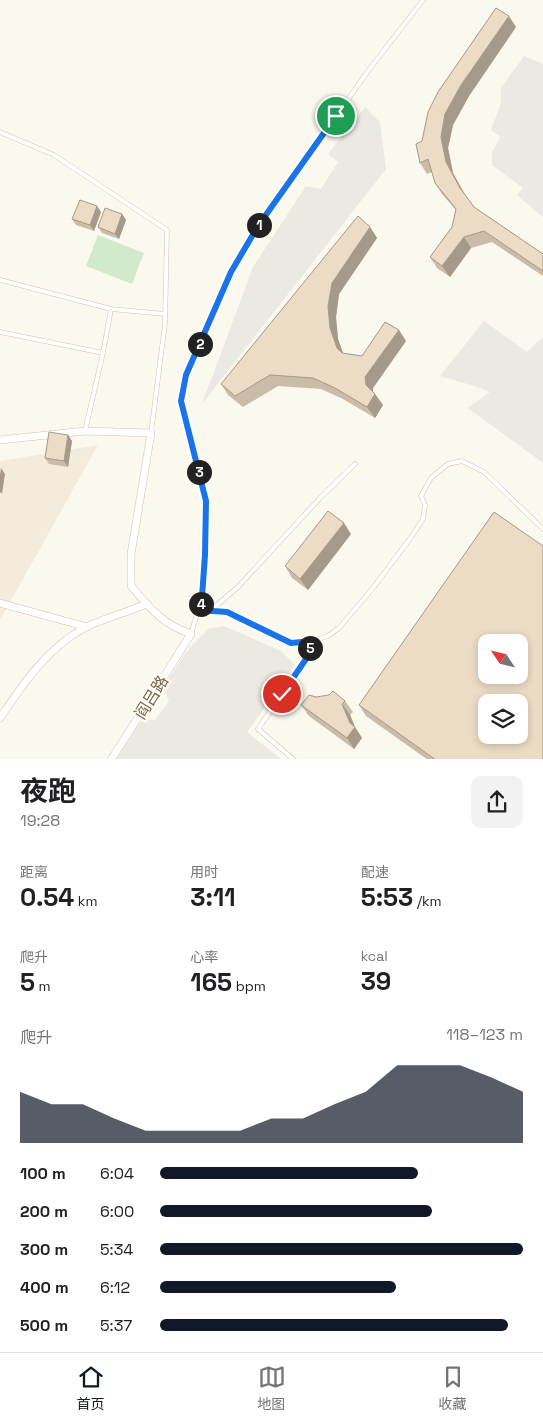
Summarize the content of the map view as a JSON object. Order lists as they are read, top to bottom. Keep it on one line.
{"streets":{"street":["阎吕路"]},"north":"top left","page":{"pins":["1","2","3","4","5"],"heading":["夜跑","19:28"],"stats":[["距离","0.54 km"],["用时","3:11"],["配速","5:53 /km"],["爬升","5 m"],["心率","165 bpm"],["kcal","39"]],"chart":["爬升","118–123 m"],"list":[{"name":"100 m","note":"6:04"},{"name":"200 m","note":"6:00"},{"name":"300 m","note":"5:34"},{"name":"400 m","note":"6:12"},{"name":"500 m","note":"5:37"}],"tabs":["首页","地图","收藏"]}}
